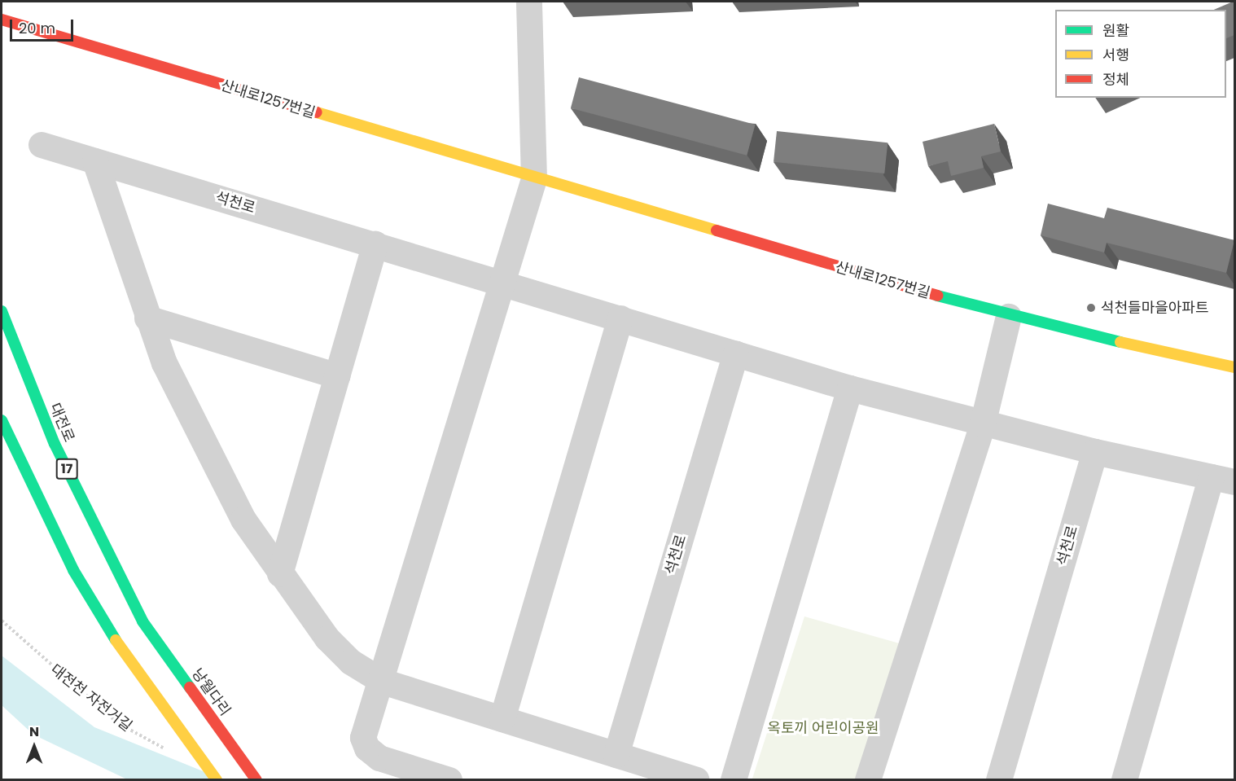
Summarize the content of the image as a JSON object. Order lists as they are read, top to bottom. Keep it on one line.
{"streets":{"main road":["산내로1257번길","대전로","17","낭월다리"],"street":["석천로"],"path":["대전천 자전거길"]},"crossings":[["대전로","낭월다리"]],"parks":["옥토끼 어린이공원"],"places":["석천들마을아파트"],"legend":["원활","서행","정체"],"scale_bar":"20 m","north":"top"}
